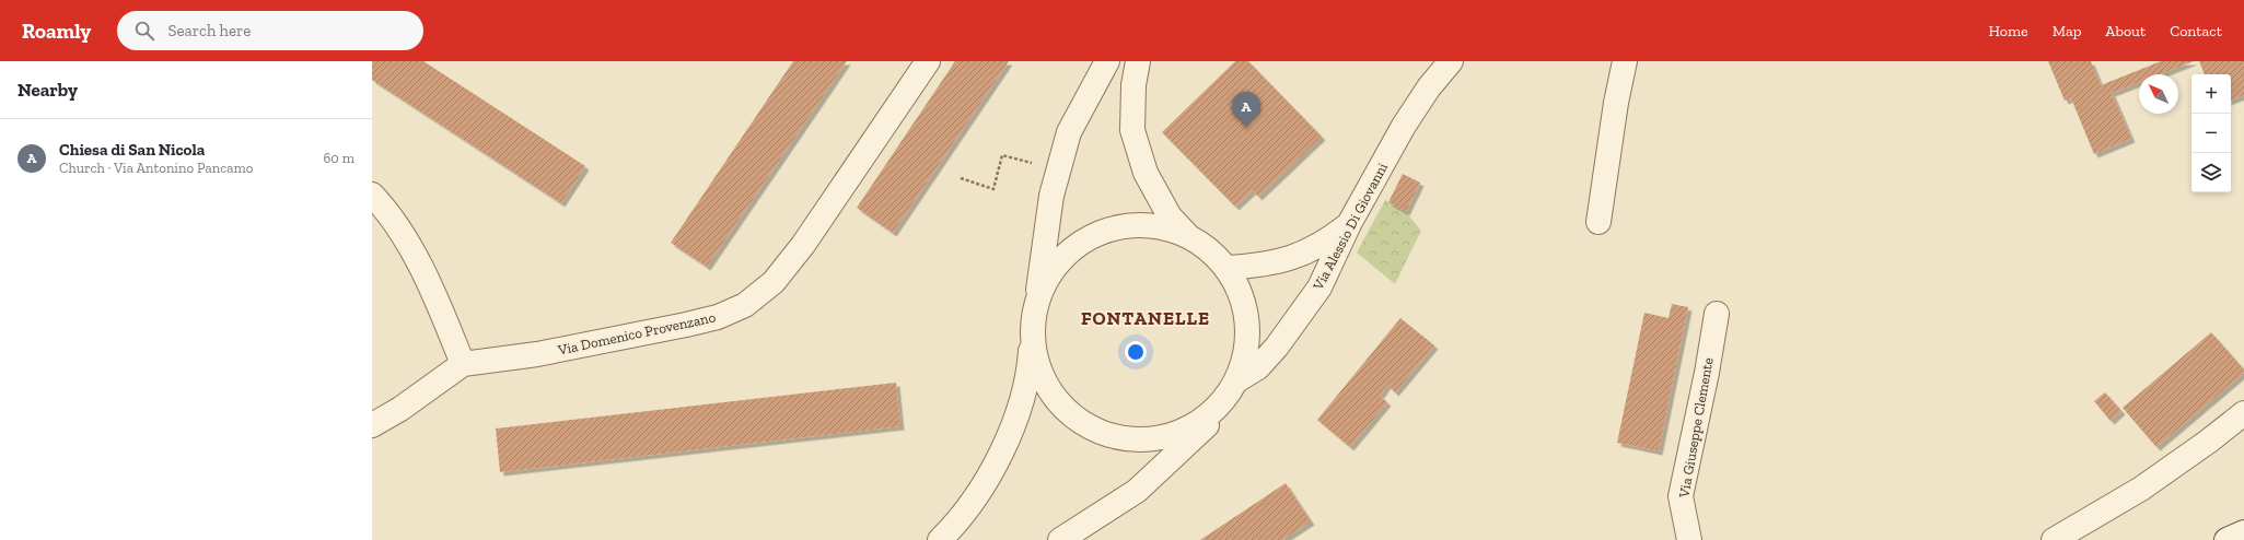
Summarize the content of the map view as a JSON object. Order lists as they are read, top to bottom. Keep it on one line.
{"streets":{"street":["Via Alessio Di Giovanni","Via Domenico Provenzano","Via Giuseppe Clemente"]},"districts":["FONTANELLE"],"north":"top left","page":{"header":"Roamly","search":"Search here","nav":["Home","Map","About","Contact"],"heading":"Nearby","map_buttons":["+","−"],"pins":"A","list":[{"mark":"A","name":"Chiesa di San Nicola","note":"Church · Via Antonino Pancamo","value":"60 m"}]}}
